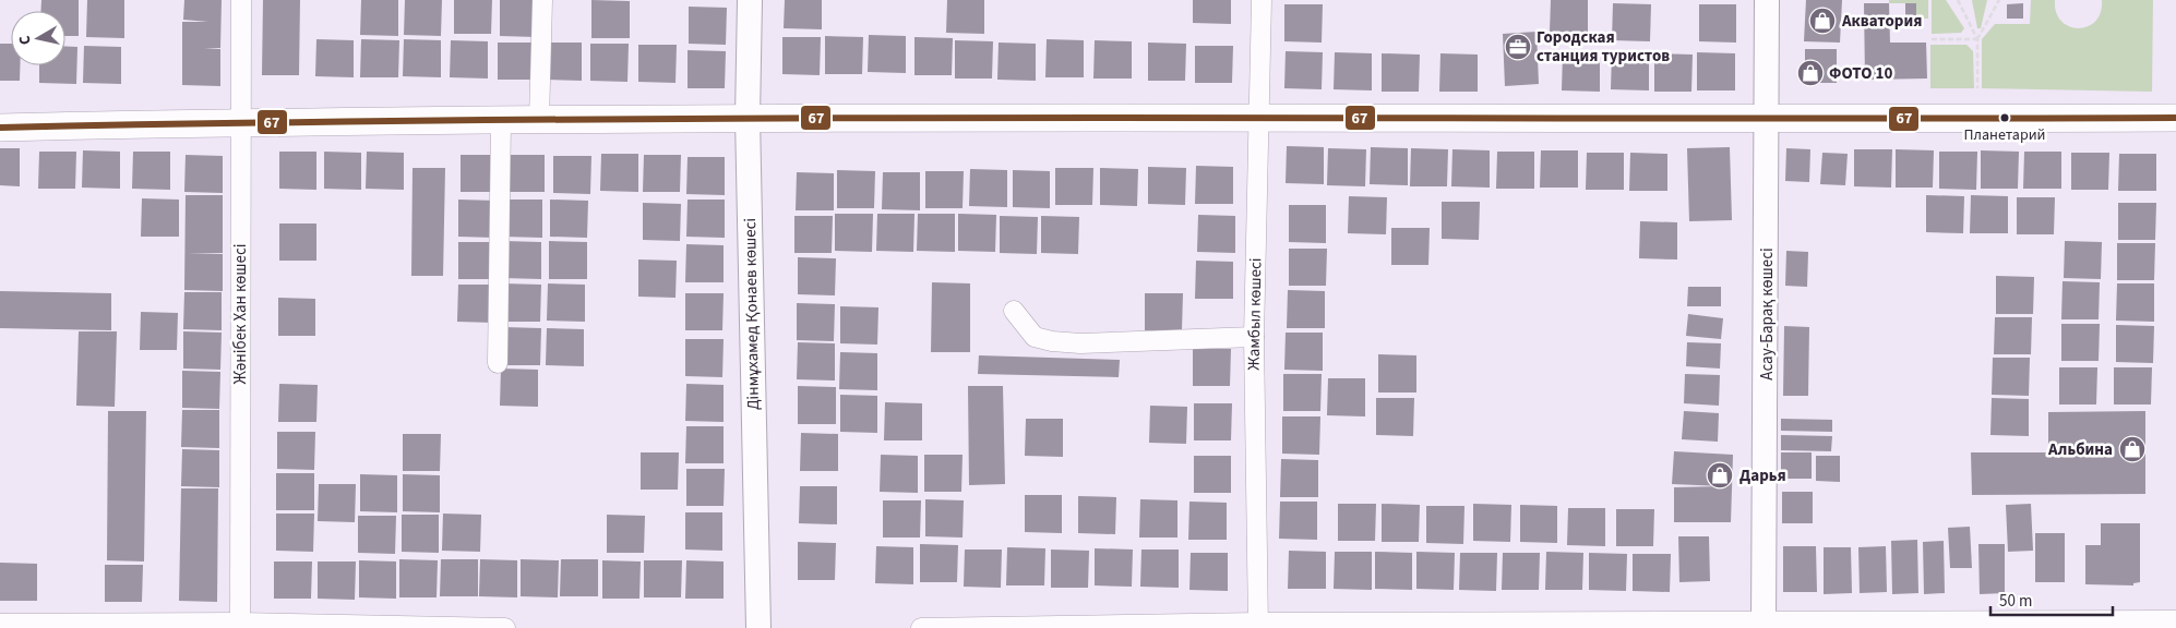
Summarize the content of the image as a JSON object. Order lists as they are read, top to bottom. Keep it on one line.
{"streets":{"street":["Жәнібек Хан көшесі","Дінмұхамед Қонаев көшесі","Жамбыл көшесі","Асау-Барақ көшесі"]},"places":{"shop":["Акватория","ФОТО 10","Альбина","Дарья"],"office":["Городская станция туристов"],"other":["Планетарий"]},"lines":["transit line 67"],"scale_bar":"50 m","north":"left"}
